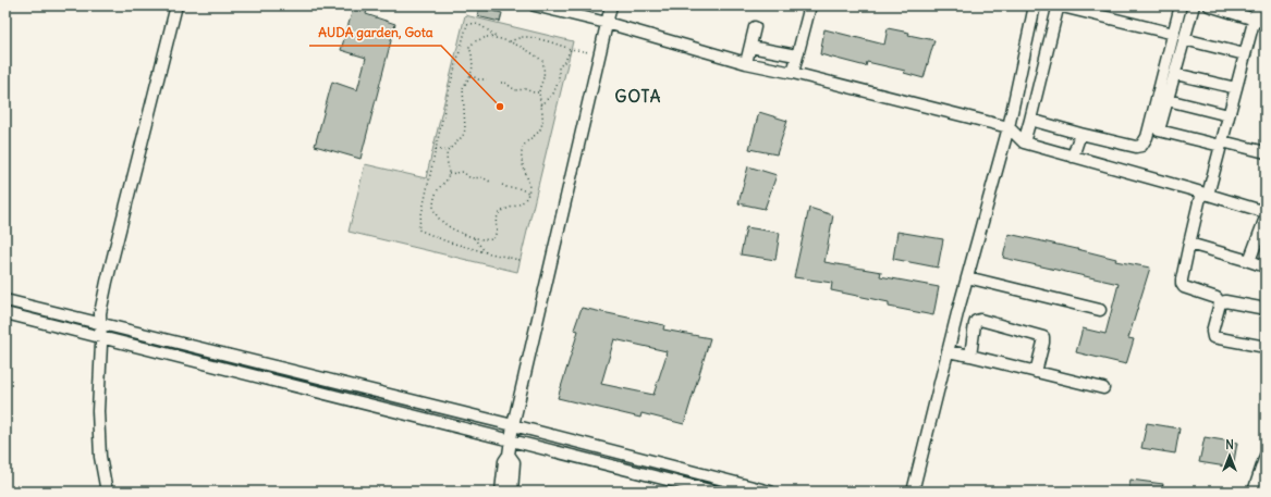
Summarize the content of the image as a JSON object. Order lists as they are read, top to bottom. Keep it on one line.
{"districts":["GOTA"],"places":["AUDA garden, Gota"],"north":"top"}
